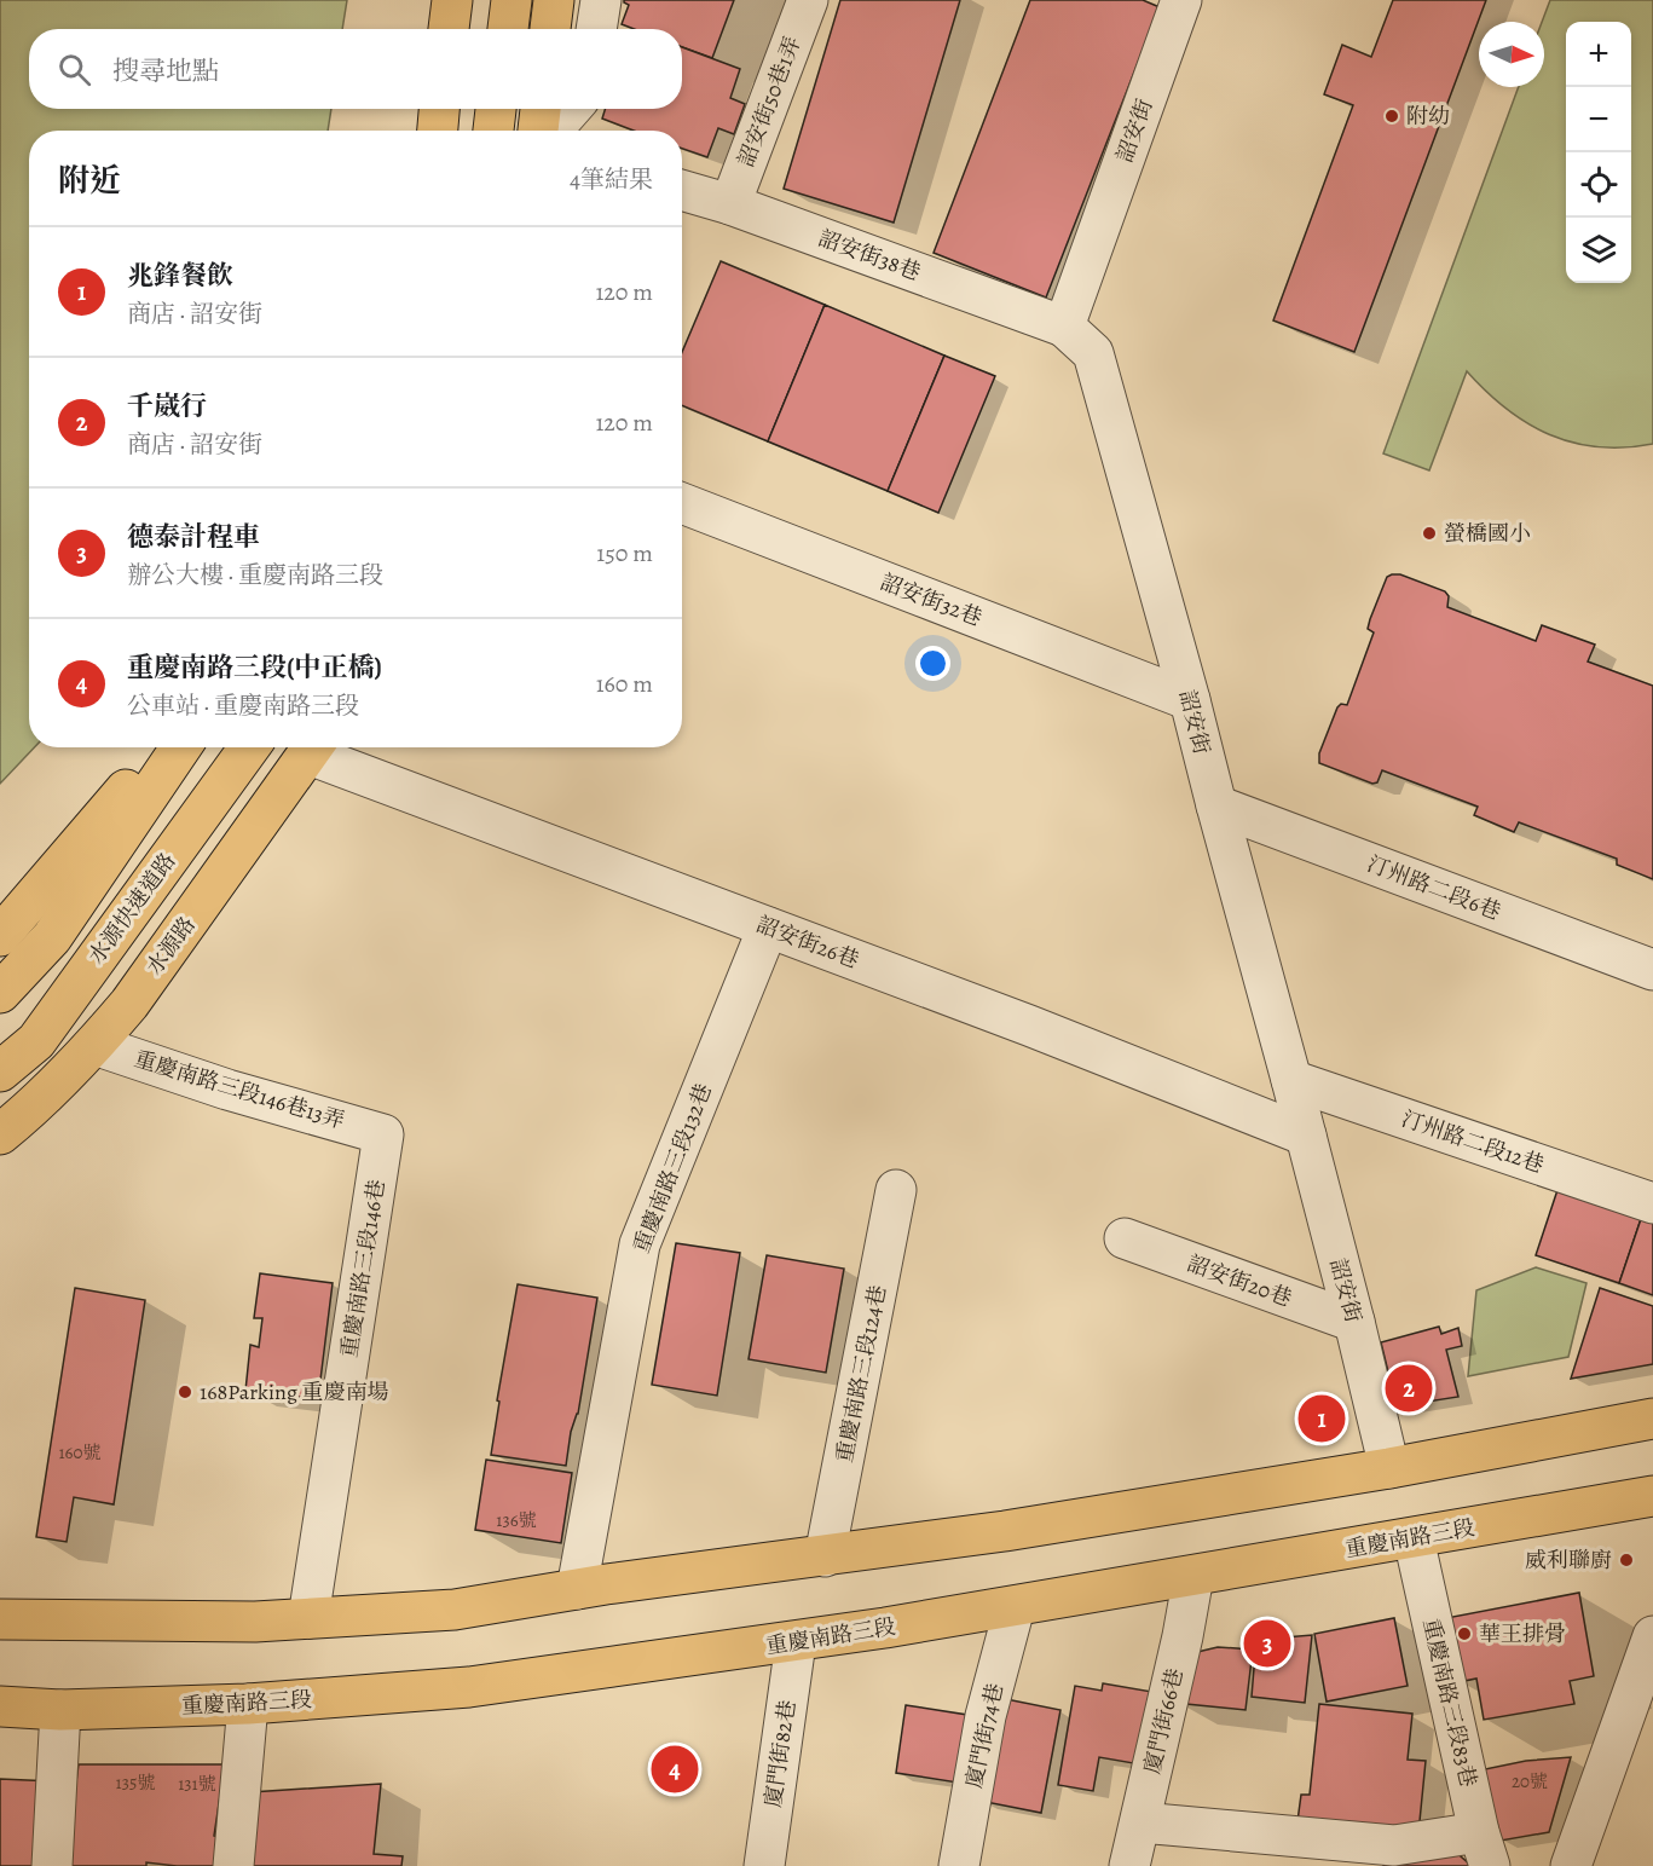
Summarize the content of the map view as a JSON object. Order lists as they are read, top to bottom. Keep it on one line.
{"streets":{"main road":["水源快速道路","水源路","重慶南路三段"],"street":["詔安街50巷1弄","詔安街","詔安街38巷","詔安街32巷","汀州路二段6巷","詔安街26巷","重慶南路三段146巷13弄","汀州路二段12巷","重慶南路三段132巷","重慶南路三段146巷","詔安街20巷","重慶南路三段124巷","重慶南路三段83巷","廈門街66巷","廈門街74巷","廈門街82巷"]},"crossings":[["詔安街50巷1弄","詔安街38巷"],["詔安街","詔安街38巷"],["詔安街","詔安街32巷"],["詔安街","汀州路二段6巷"],["詔安街","詔安街26巷"],["詔安街","汀州路二段12巷"],["詔安街","詔安街20巷"],["詔安街26巷","重慶南路三段132巷"],["水源路","重慶南路三段146巷13弄"],["重慶南路三段146巷13弄","重慶南路三段146巷"],["重慶南路三段","重慶南路三段83巷"],["重慶南路三段","廈門街66巷"],["重慶南路三段","廈門街74巷"],["重慶南路三段","廈門街82巷"]],"places":["附幼","螢橋國小","168Parking 重慶南場","威利聯廚","華王排骨"],"house_numbers":["160號","136號","20號","135號","131號"],"north":"right","page":{"map_buttons":["+","−"],"search":"搜尋地點","heading":["附近","4筆結果"],"list":[{"mark":"1","name":"兆鋒餐飲","note":"商店 · 詔安街","value":"120 m"},{"mark":"2","name":"千崴行","note":"商店 · 詔安街","value":"120 m"},{"mark":"3","name":"德泰計程車","note":"辦公大樓 · 重慶南路三段","value":"150 m"},{"mark":"4","name":"重慶南路三段(中正橋)","note":"公車站 · 重慶南路三段","value":"160 m"}],"pins":["2","1","3","4"]}}
